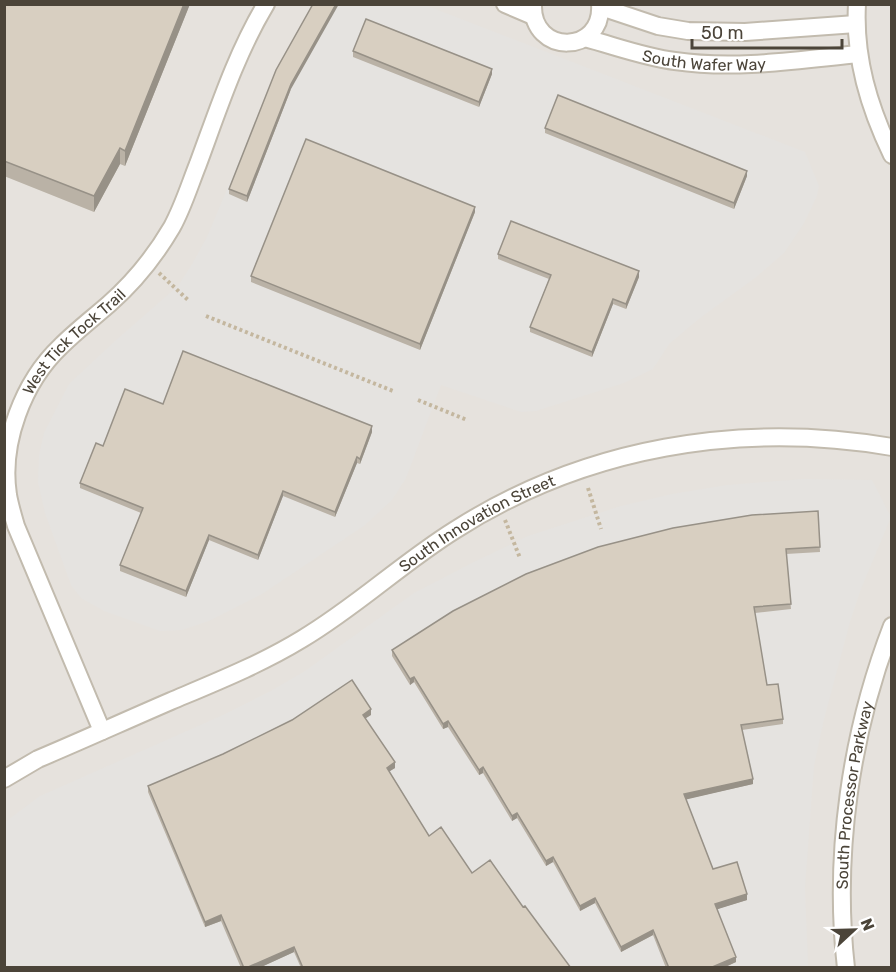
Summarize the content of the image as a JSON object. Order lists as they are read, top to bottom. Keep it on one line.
{"streets":{"street":["South Wafer Way","West Tick Tock Trail","South Innovation Street","South Processor Parkway"]},"crossings":[["West Tick Tock Trail","South Innovation Street"]],"scale_bar":"50 m","north":"right"}
